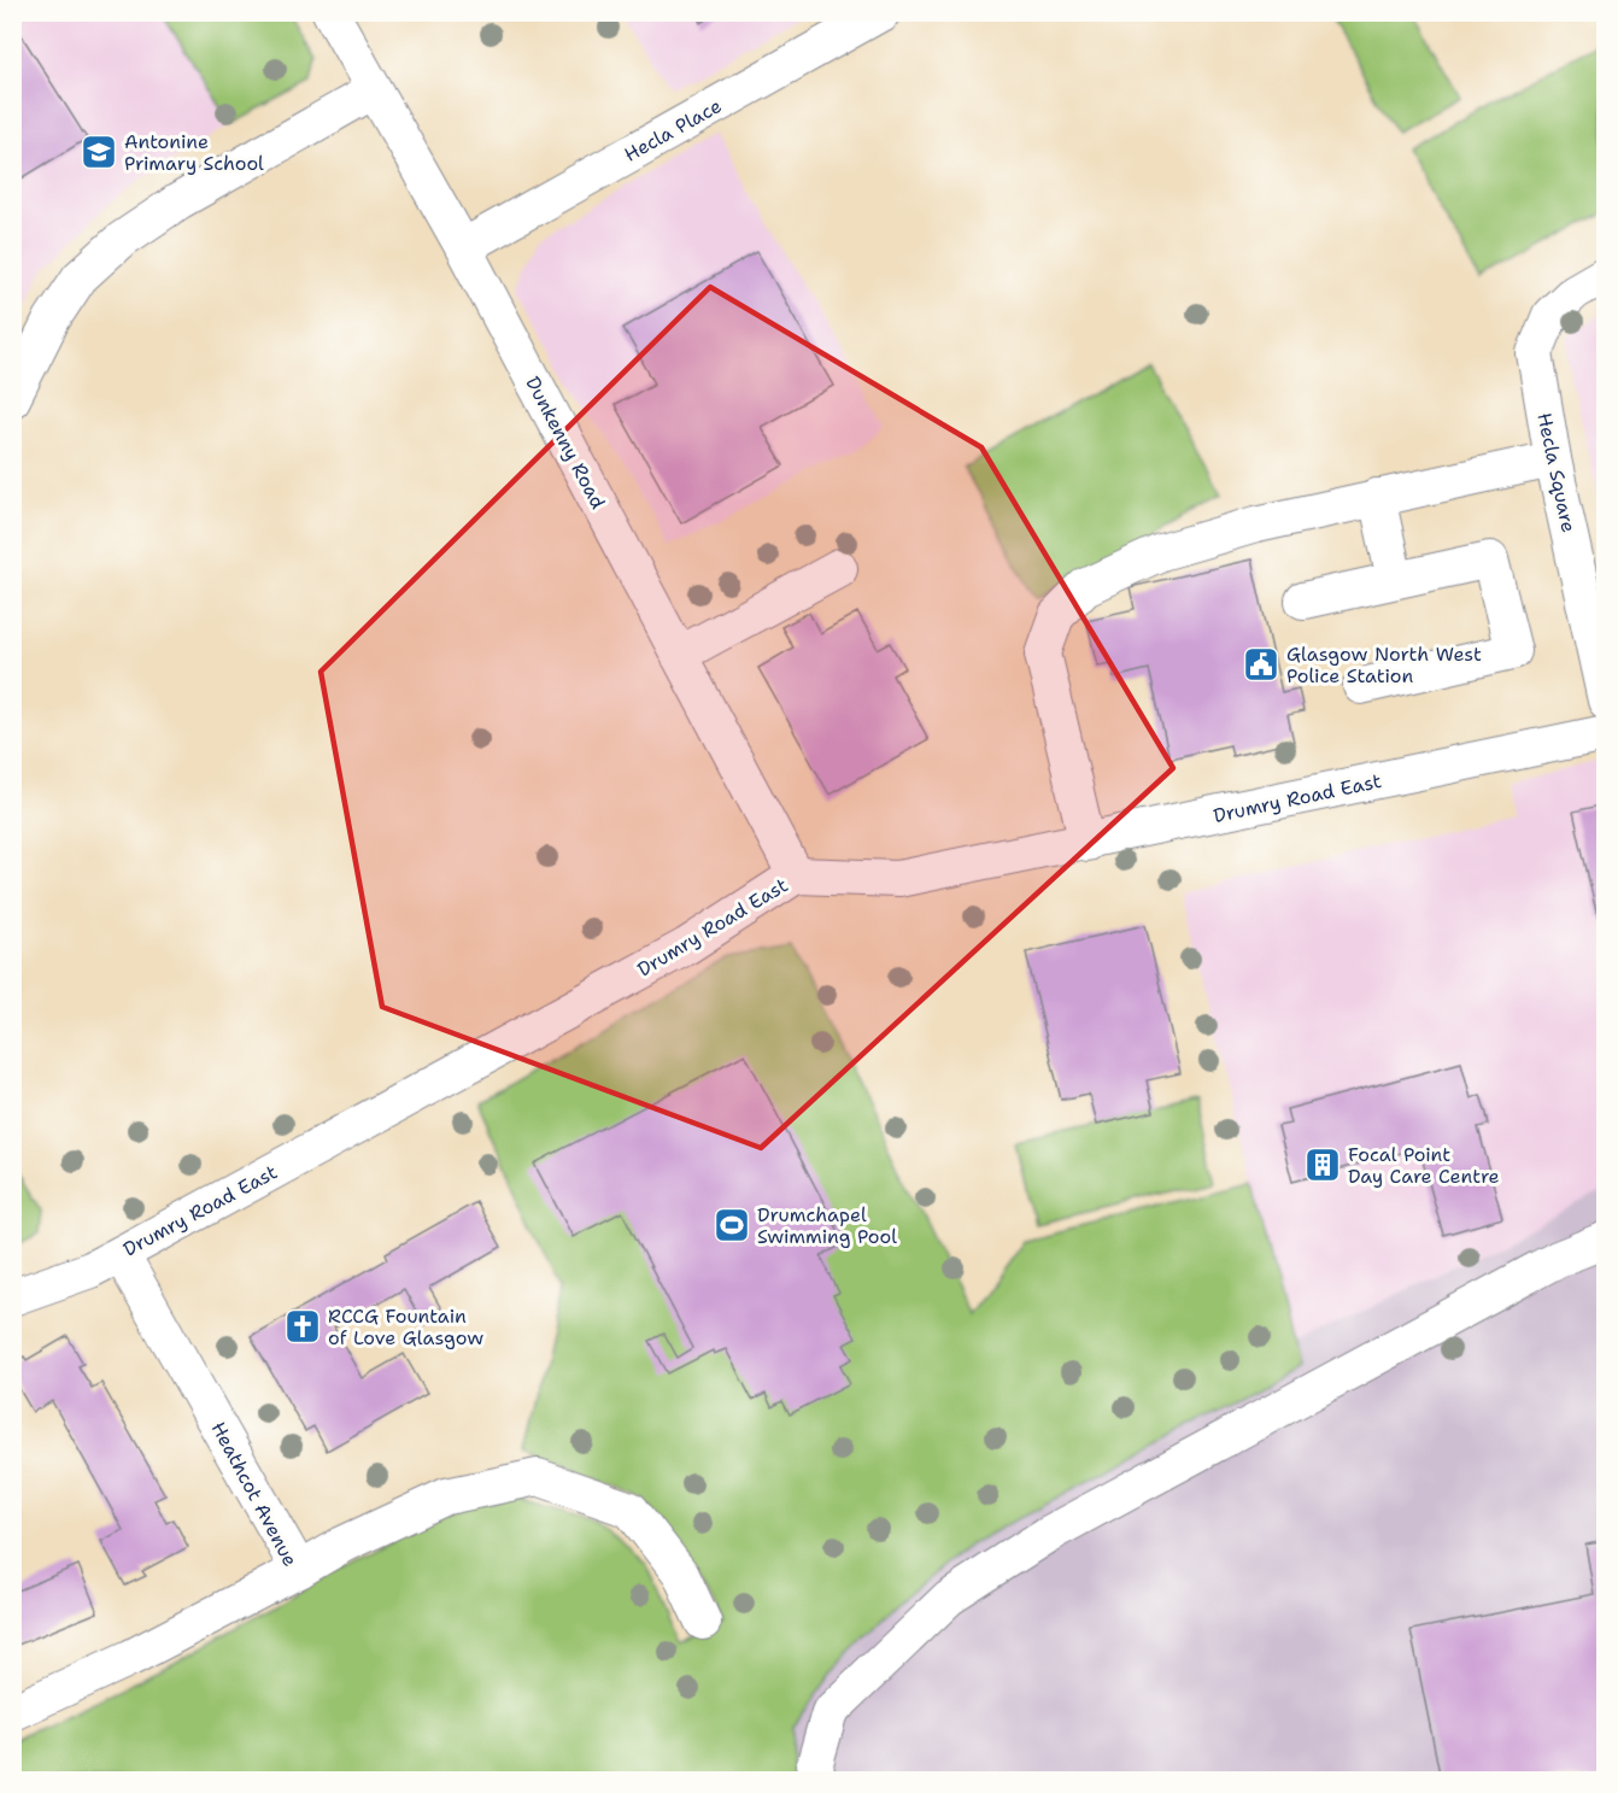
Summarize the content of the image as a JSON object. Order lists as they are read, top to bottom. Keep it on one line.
{"streets":{"street":["Hecla Place","Dunkenny Road","Hecla Square","Drumry Road East","Heathcot Avenue"]},"crossings":[["Hecla Place","Dunkenny Road"],["Dunkenny Road","Drumry Road East"],["Drumry Road East","Heathcot Avenue"]],"places":{"school or university":["Antonine Primary School"],"public building":["Glasgow North West Police Station"],"building":["Focal Point Day Care Centre"],"sports":["Drumchapel Swimming Pool"],"church":["RCCG Fountain of Love Glasgow"]}}
